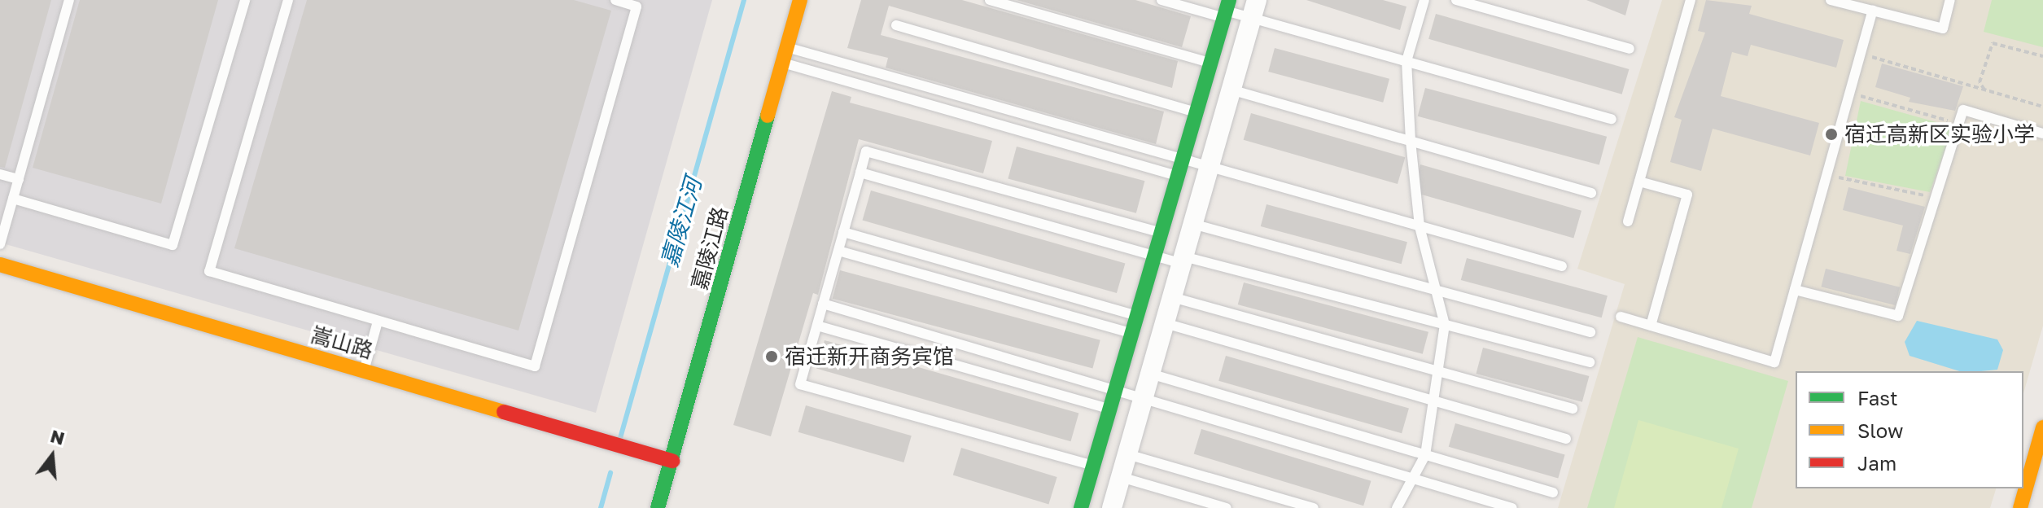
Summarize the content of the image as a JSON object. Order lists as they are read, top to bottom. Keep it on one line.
{"streets":{"street":["嘉陵江路","嵩山路"]},"crossings":[["嘉陵江路","嵩山路"]],"water":["嘉陵江河"],"places":["宿迁高新区实验小学","宿迁新开商务宾馆"],"legend":["Fast","Slow","Jam"],"north":"top"}
